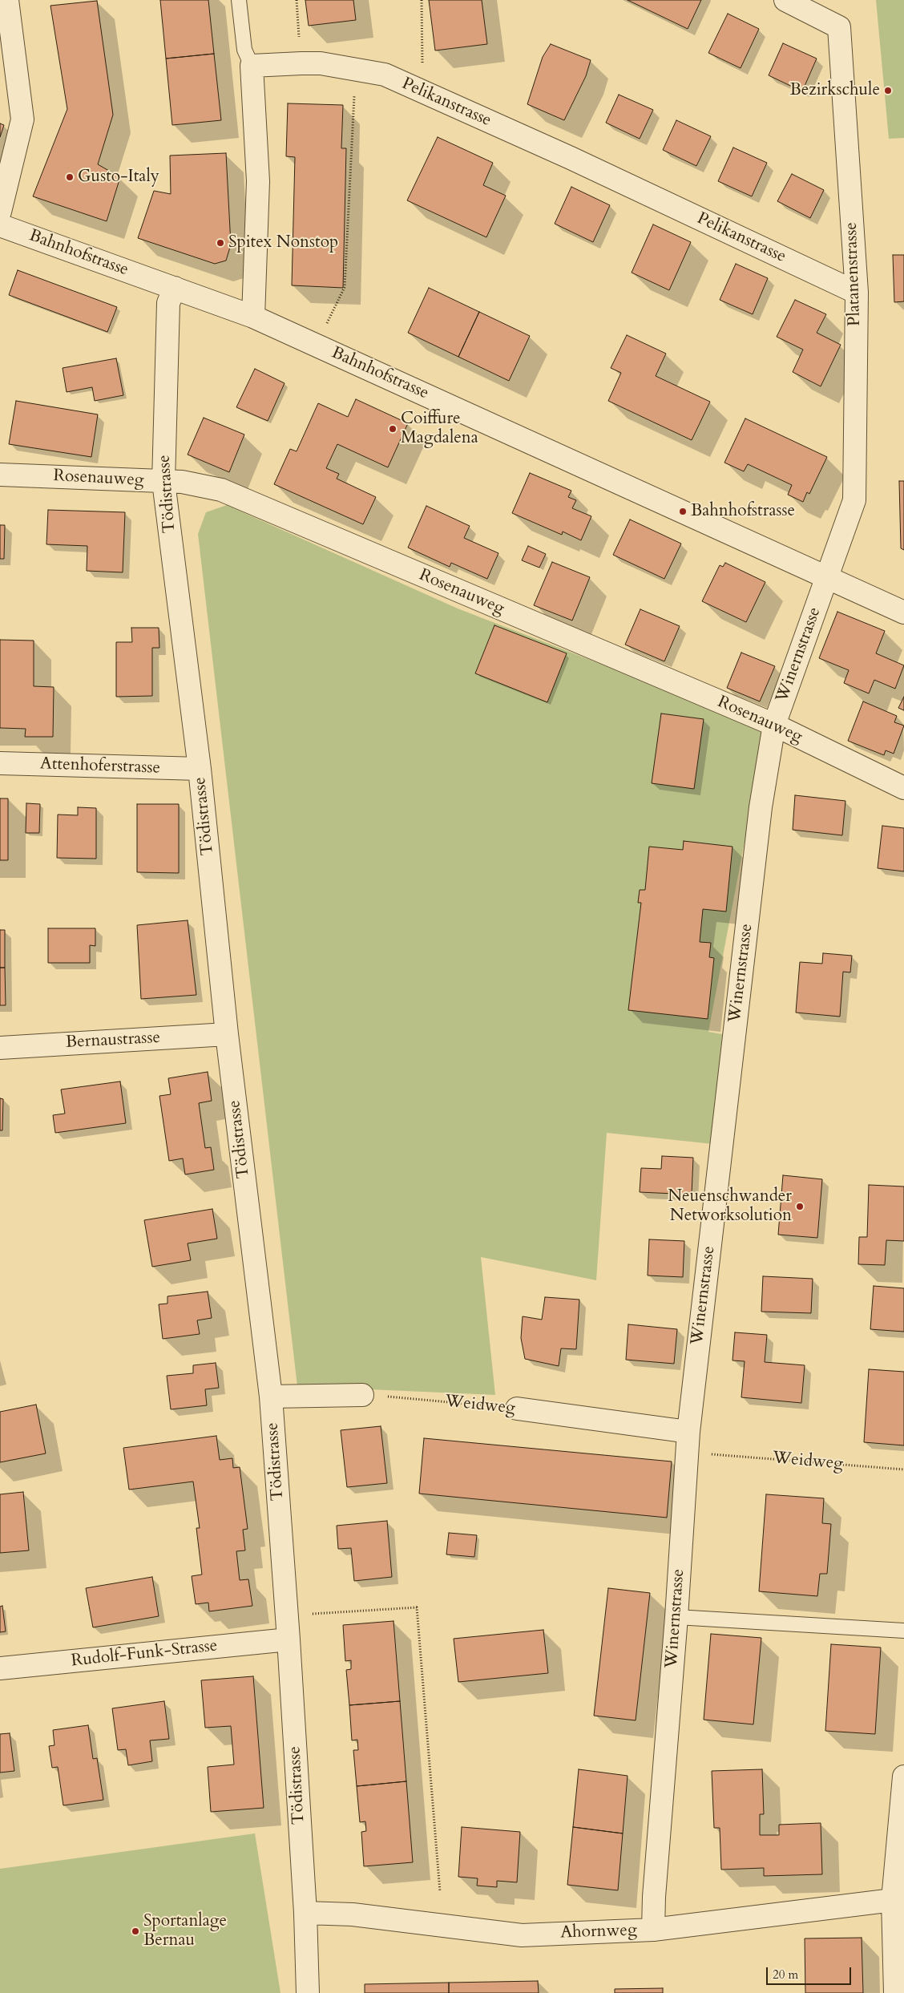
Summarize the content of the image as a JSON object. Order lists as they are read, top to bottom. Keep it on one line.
{"streets":{"street":["Pelikanstrasse","Bahnhofstrasse","Platanenstrasse","Rosenauweg","Tödistrasse","Winernstrasse","Attenhoferstrasse","Bernaustrasse","Weidweg","Rudolf-Funk-Strasse","Ahornweg"]},"crossings":[["Pelikanstrasse","Platanenstrasse"],["Bahnhofstrasse","Platanenstrasse"],["Bahnhofstrasse","Tödistrasse"],["Bahnhofstrasse","Winernstrasse"],["Platanenstrasse","Winernstrasse"],["Rosenauweg","Tödistrasse"],["Rosenauweg","Winernstrasse"],["Tödistrasse","Attenhoferstrasse"],["Tödistrasse","Bernaustrasse"],["Tödistrasse","Rudolf-Funk-Strasse"],["Tödistrasse","Ahornweg"],["Winernstrasse","Weidweg"],["Winernstrasse","Ahornweg"]],"places":["Bezirkschule","Gusto-Italy","Spitex Nonstop","Coiffure Magdalena","Bahnhofstrasse","Neuenschwander Networksolution","Sportanlage Bernau"],"scale_bar":"20 m"}
